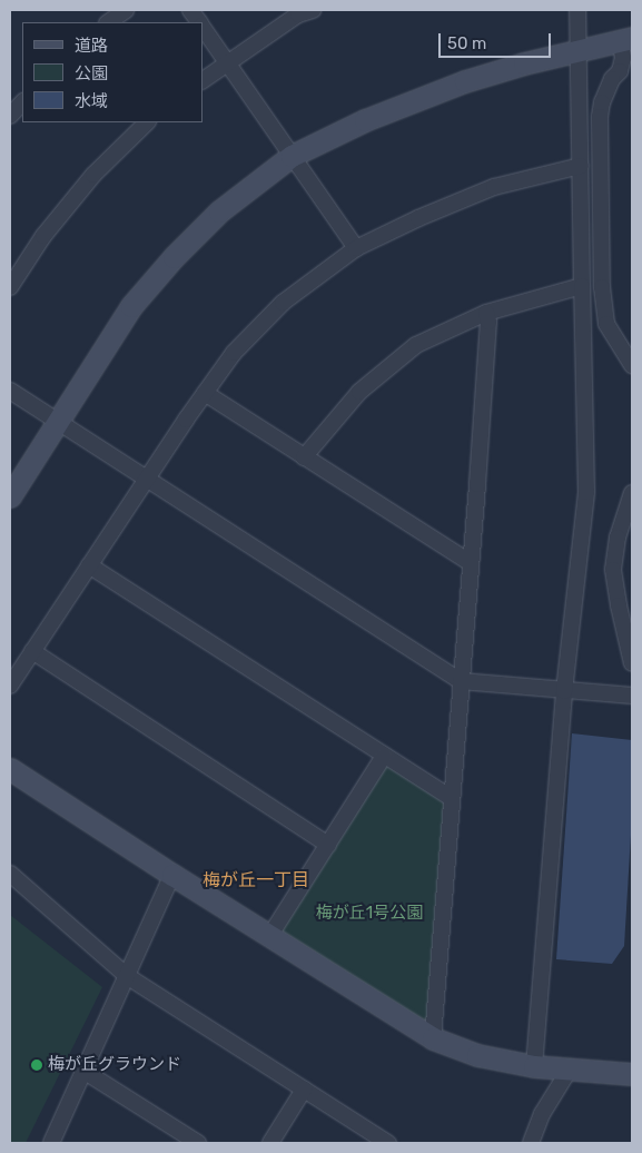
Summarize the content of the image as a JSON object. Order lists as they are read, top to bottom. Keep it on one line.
{"districts":["梅が丘一丁目"],"parks":["梅が丘1号公園"],"places":["梅が丘グラウンド"],"legend":["道路","公園","水域"],"scale_bar":"50 m"}
